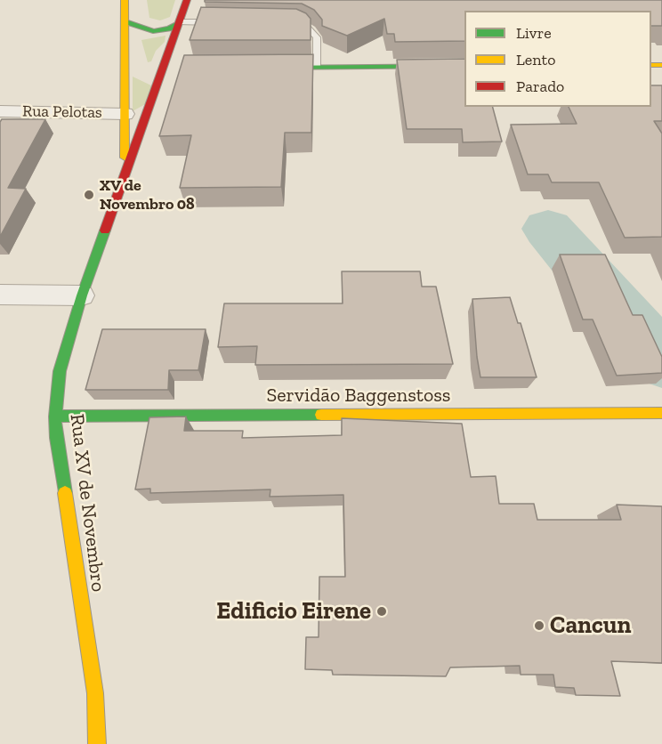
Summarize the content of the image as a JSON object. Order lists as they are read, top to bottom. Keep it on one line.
{"streets":{"main road":["Servidão Baggenstoss","Rua XV de Novembro"],"street":["Rua Pelotas"]},"crossings":[["Rua Pelotas","Rua XV de Novembro"],["Servidão Baggenstoss","Rua XV de Novembro"]],"places":["XV de Novembro 08","Edificio Eirene","Cancun"],"legend":["Livre","Lento","Parado"]}
